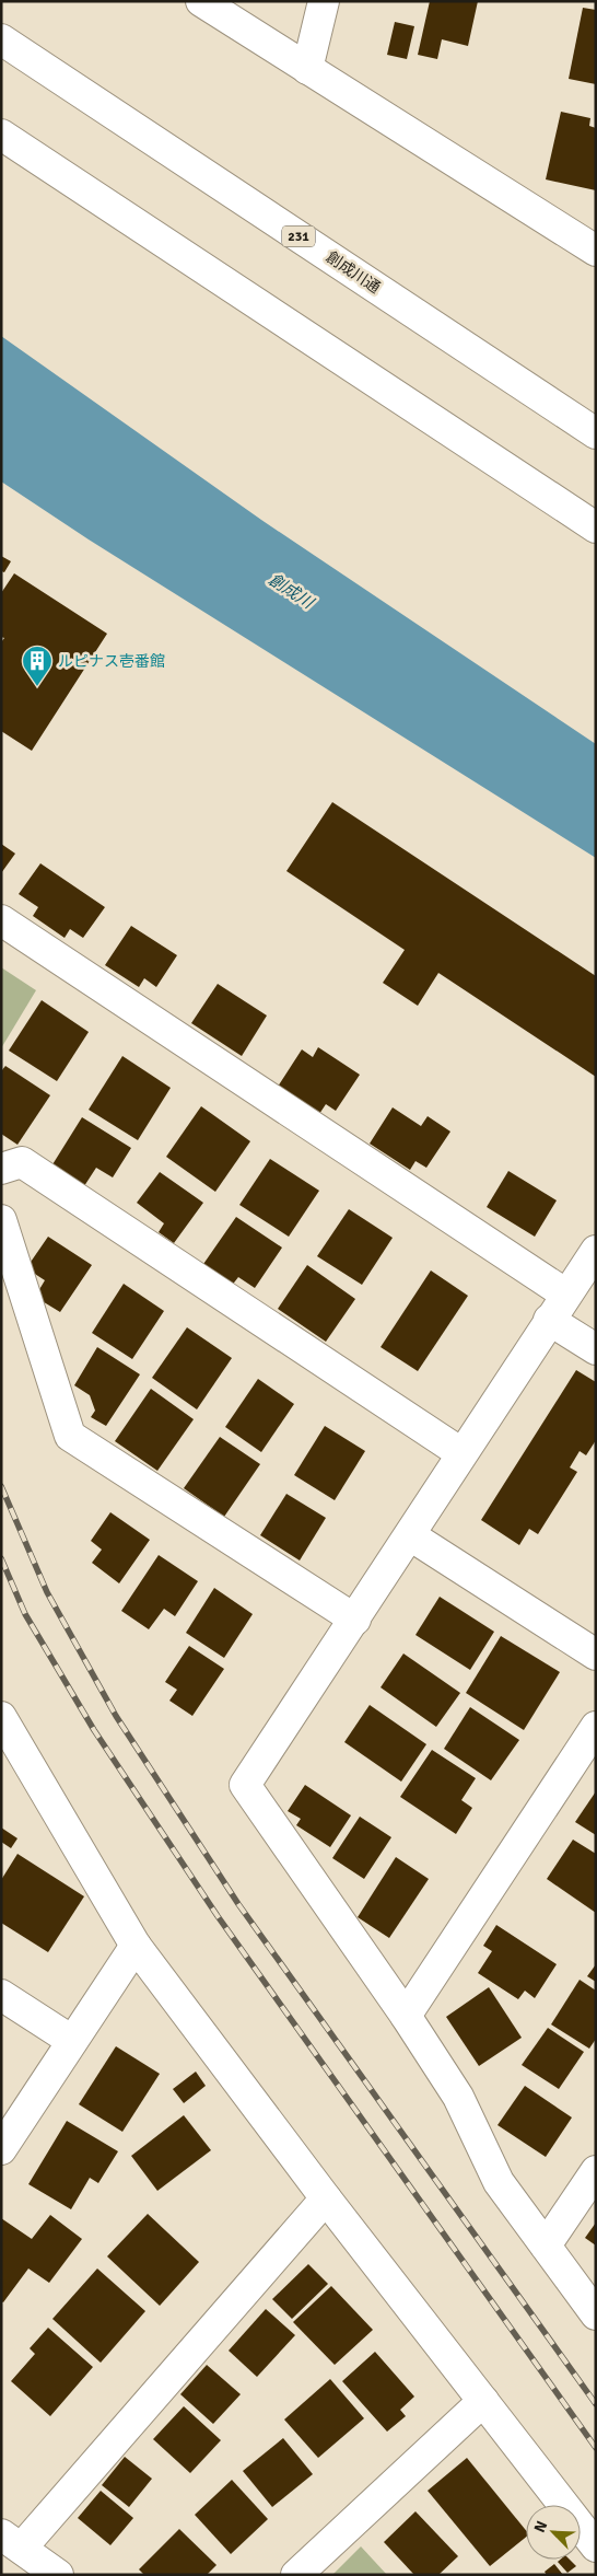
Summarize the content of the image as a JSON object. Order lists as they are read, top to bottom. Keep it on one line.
{"streets":{"main road":["231","創成川通"]},"water":["創成川"],"places":{"building":["ルピナス壱番館"]},"north":"top left"}
